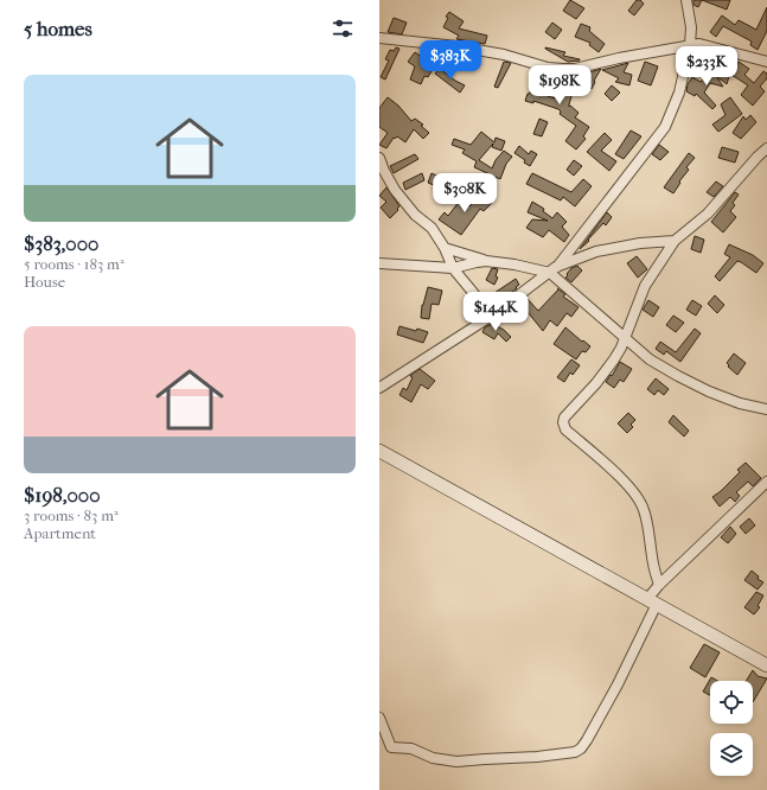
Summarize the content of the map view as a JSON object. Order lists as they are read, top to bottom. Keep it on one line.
{"page":{"heading":"5 homes","price":["$383K","$233K","$198K","$308K","$144K"],"list":[{"name":"$383,000","note":"5 rooms · 183 m² · House"},{"name":"$198,000","note":"3 rooms · 83 m² · Apartment"}]}}
